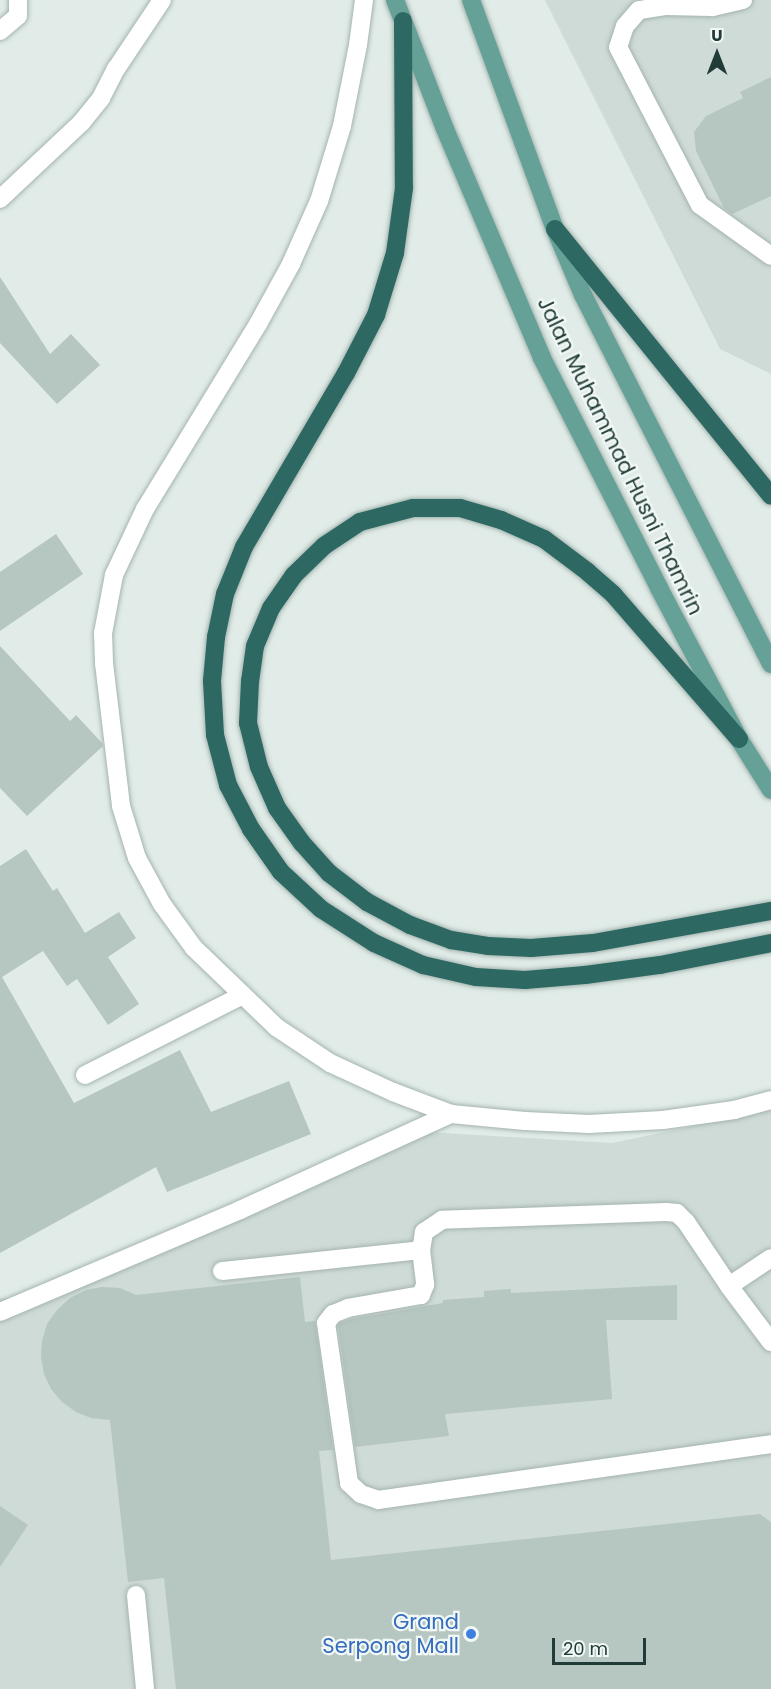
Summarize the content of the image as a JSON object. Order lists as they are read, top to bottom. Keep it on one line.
{"streets":{"main road":["Jalan Muhammad Husni Thamrin"]},"places":["Grand Serpong Mall"],"scale_bar":"20 m","north":"top"}
